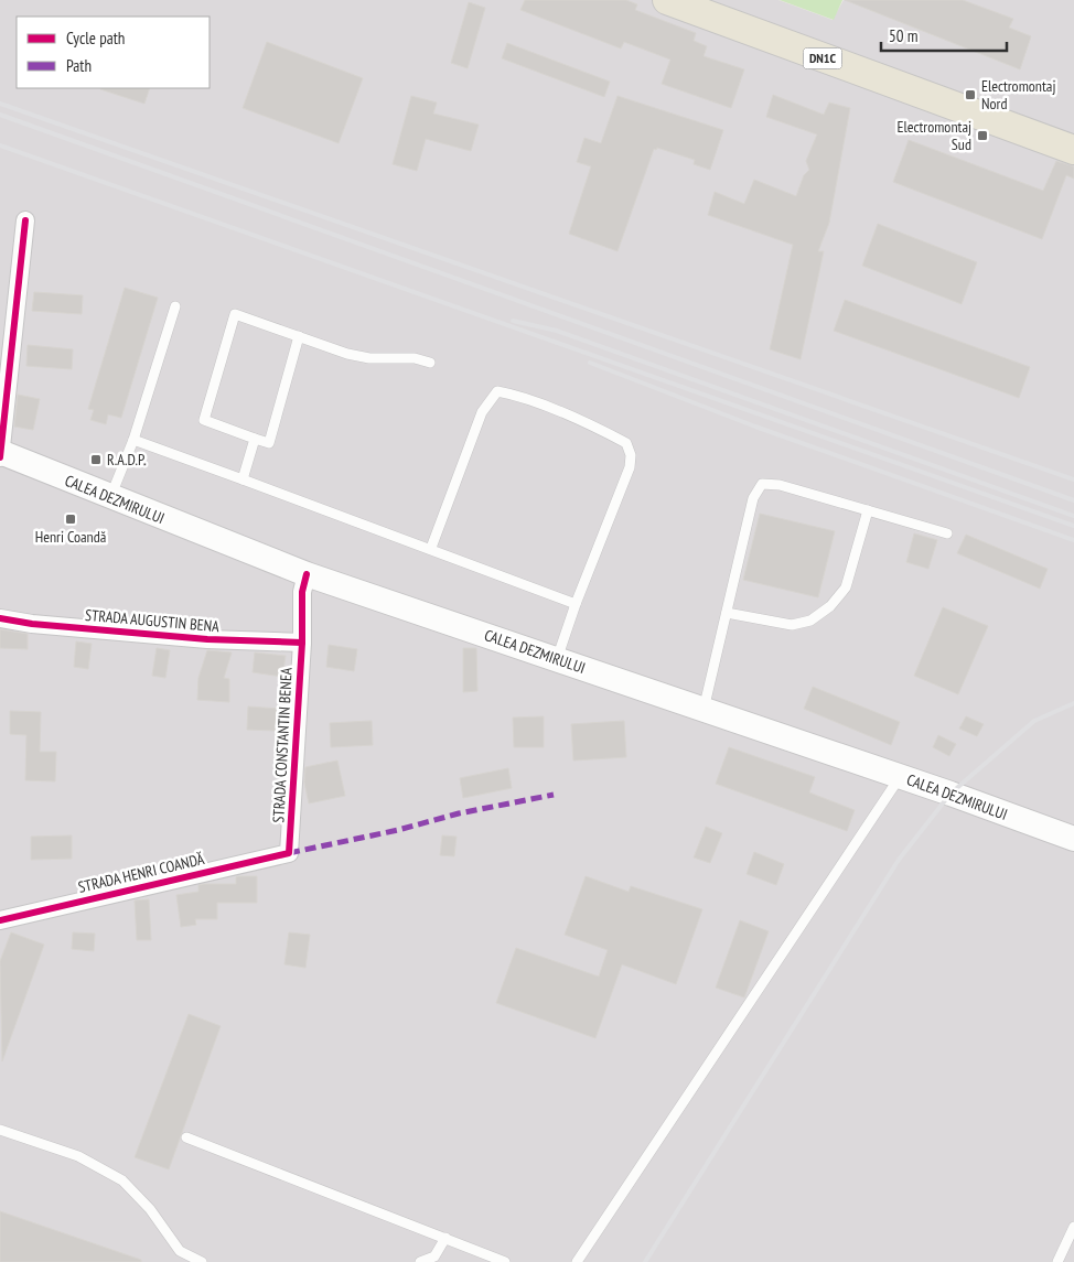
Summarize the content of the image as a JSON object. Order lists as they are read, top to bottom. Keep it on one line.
{"streets":{"main road":["DN1C","CALEA DEZMIRULUI"],"street":["STRADA AUGUSTIN BENA","STRADA CONSTANTIN BENEA","STRADA HENRI COANDĂ"]},"crossings":[["CALEA DEZMIRULUI","STRADA CONSTANTIN BENEA"],["STRADA AUGUSTIN BENA","STRADA CONSTANTIN BENEA"],["STRADA CONSTANTIN BENEA","STRADA HENRI COANDĂ"]],"places":{"transit":["Electromontaj Nord","Electromontaj Sud","R.A.D.P.","Henri Coandă"]},"legend":["Cycle path","Path"],"scale_bar":"50 m"}
